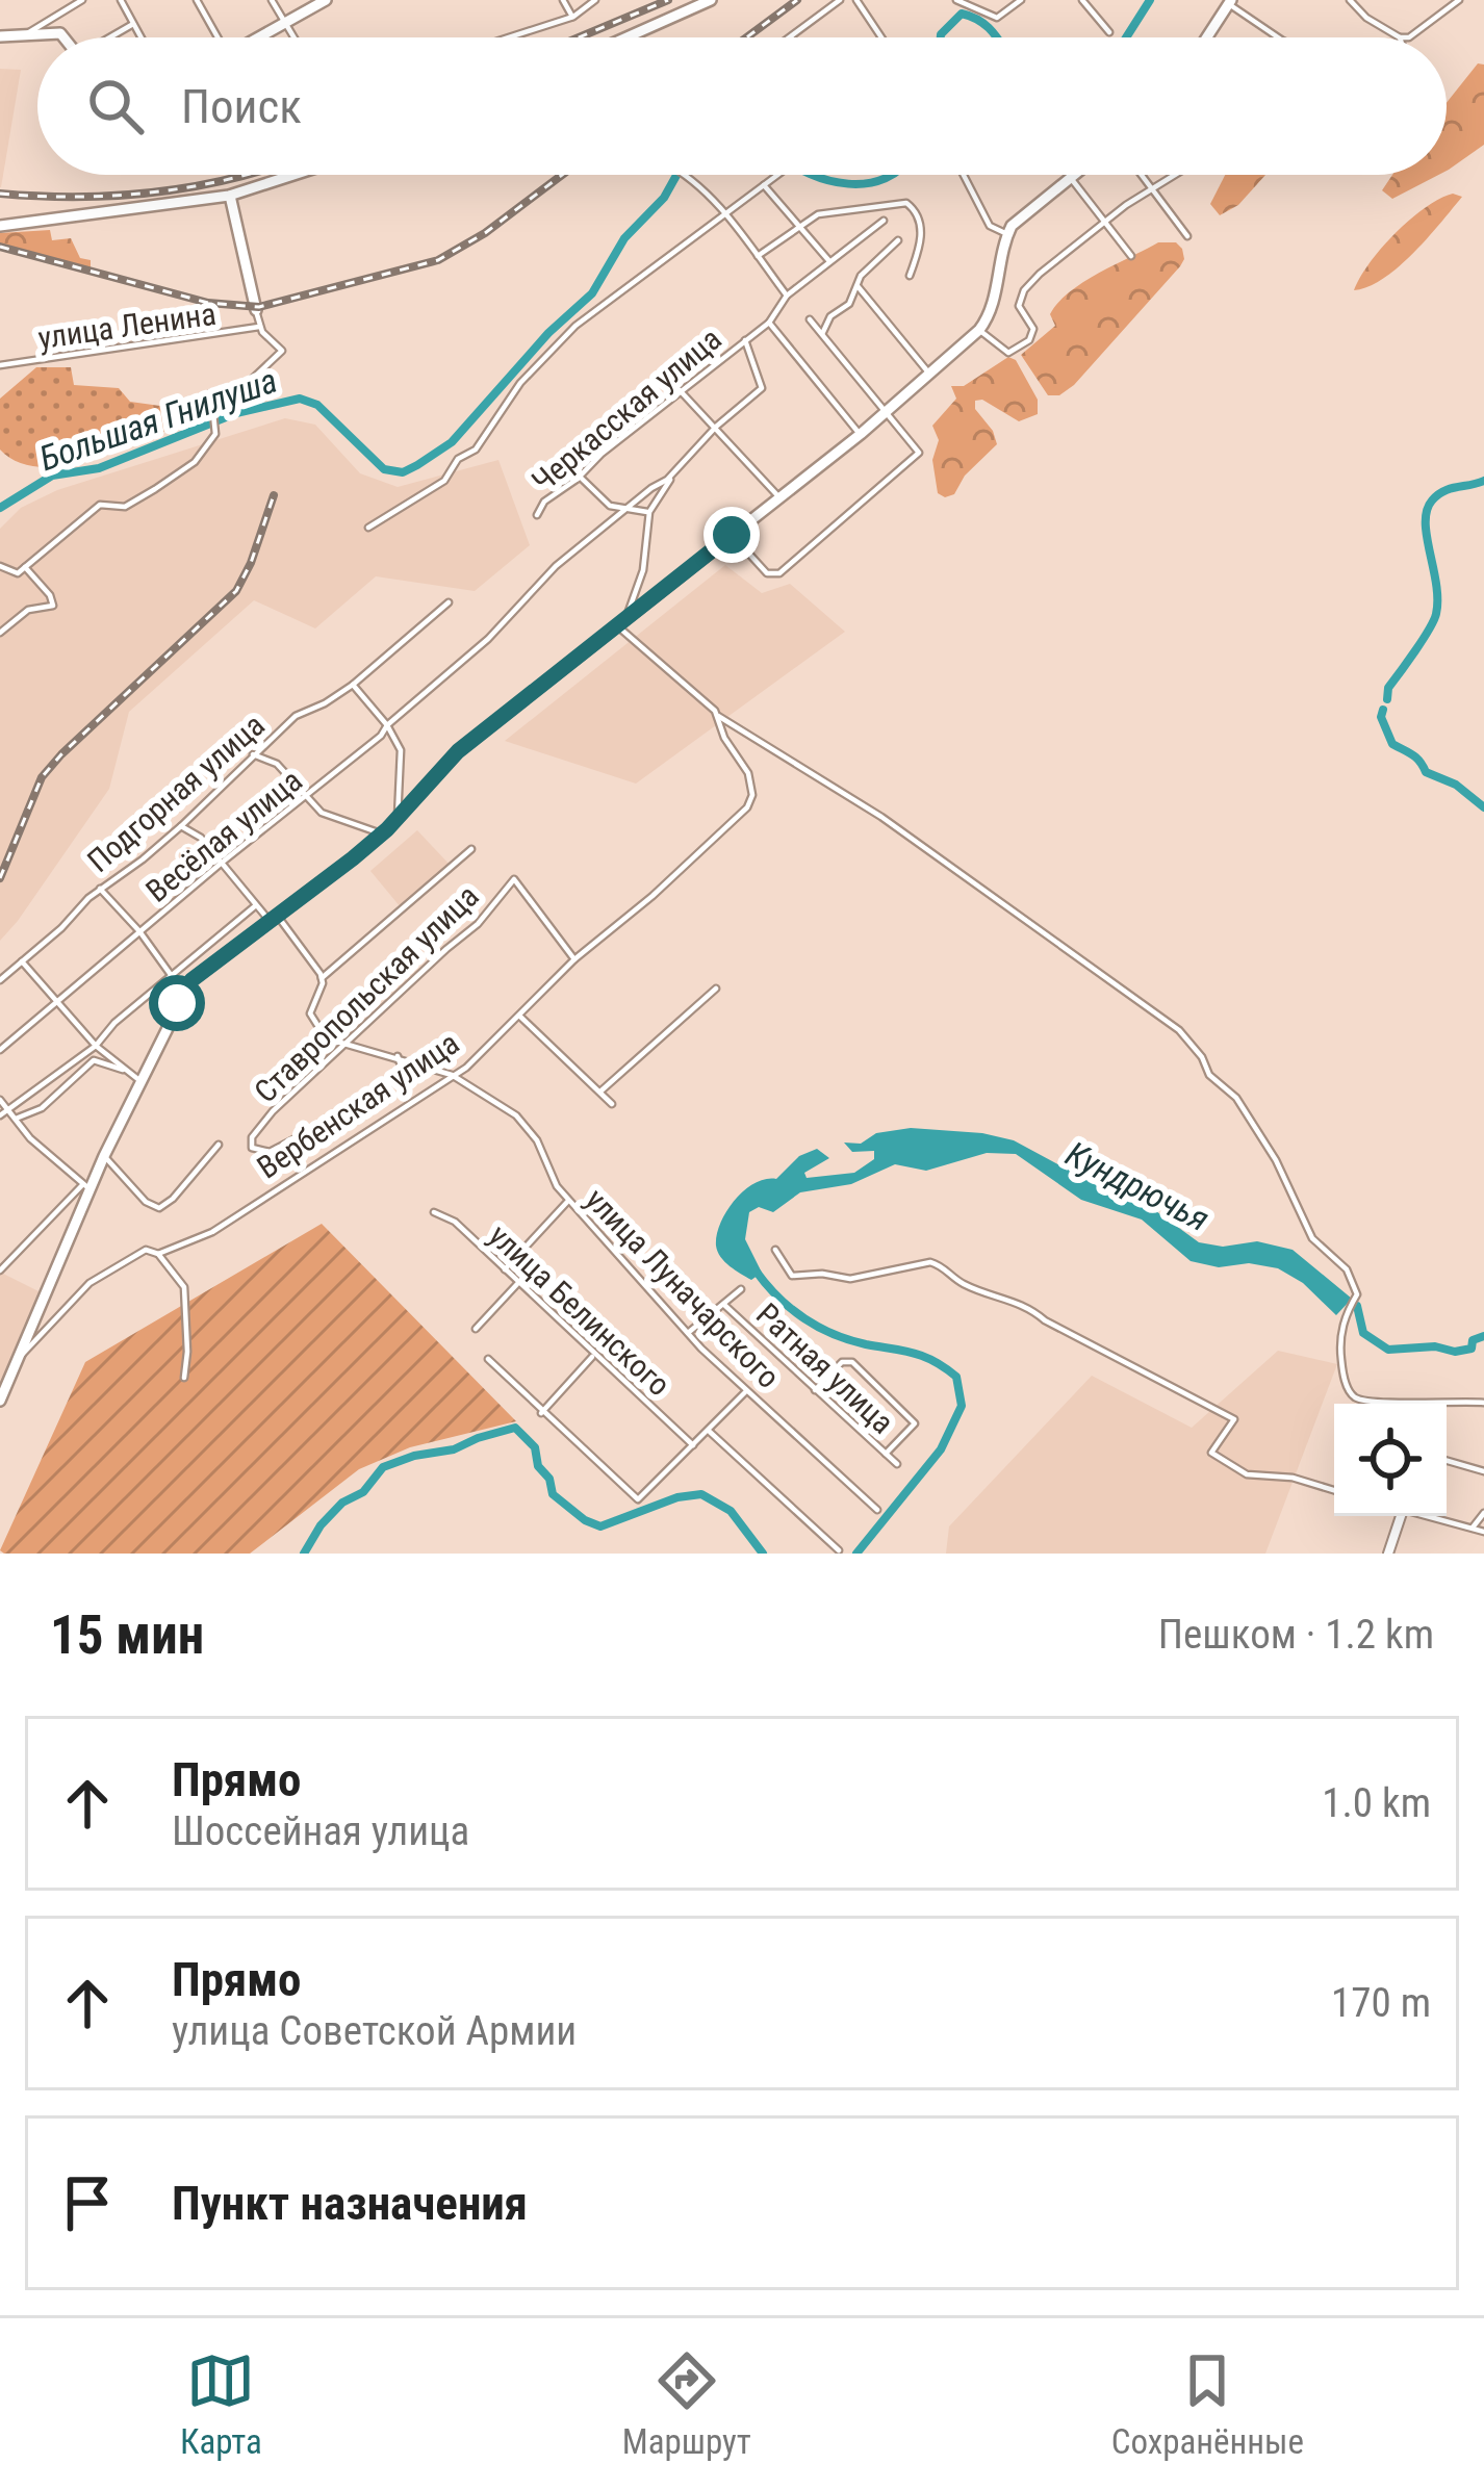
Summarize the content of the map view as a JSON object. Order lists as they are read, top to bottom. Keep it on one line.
{"streets":{"main road":["Вербенская улица"],"street":["улица Ленина","Черкасская улица","Подгорная улица","Весёлая улица","Ставропольская улица","улица Луначарского","улица Белинского","Ратная улица"]},"crossings":[["Ставропольская улица","Вербенская улица"],["Ставропольская улица","улица Луначарского"],["Вербенская улица","улица Луначарского"]],"water":["Большая Гнилуша","Кундрючья"],"page":{"search":"Поиск","heading":["15 мин","Пешком · 1.2 km"],"list":[["Прямо","Шоссейная улица","1.0 km"],["Прямо","улица Советской Армии","170 m"],"Пункт назначения"],"nav":["Карта","Маршрут","Сохранённые"]}}
